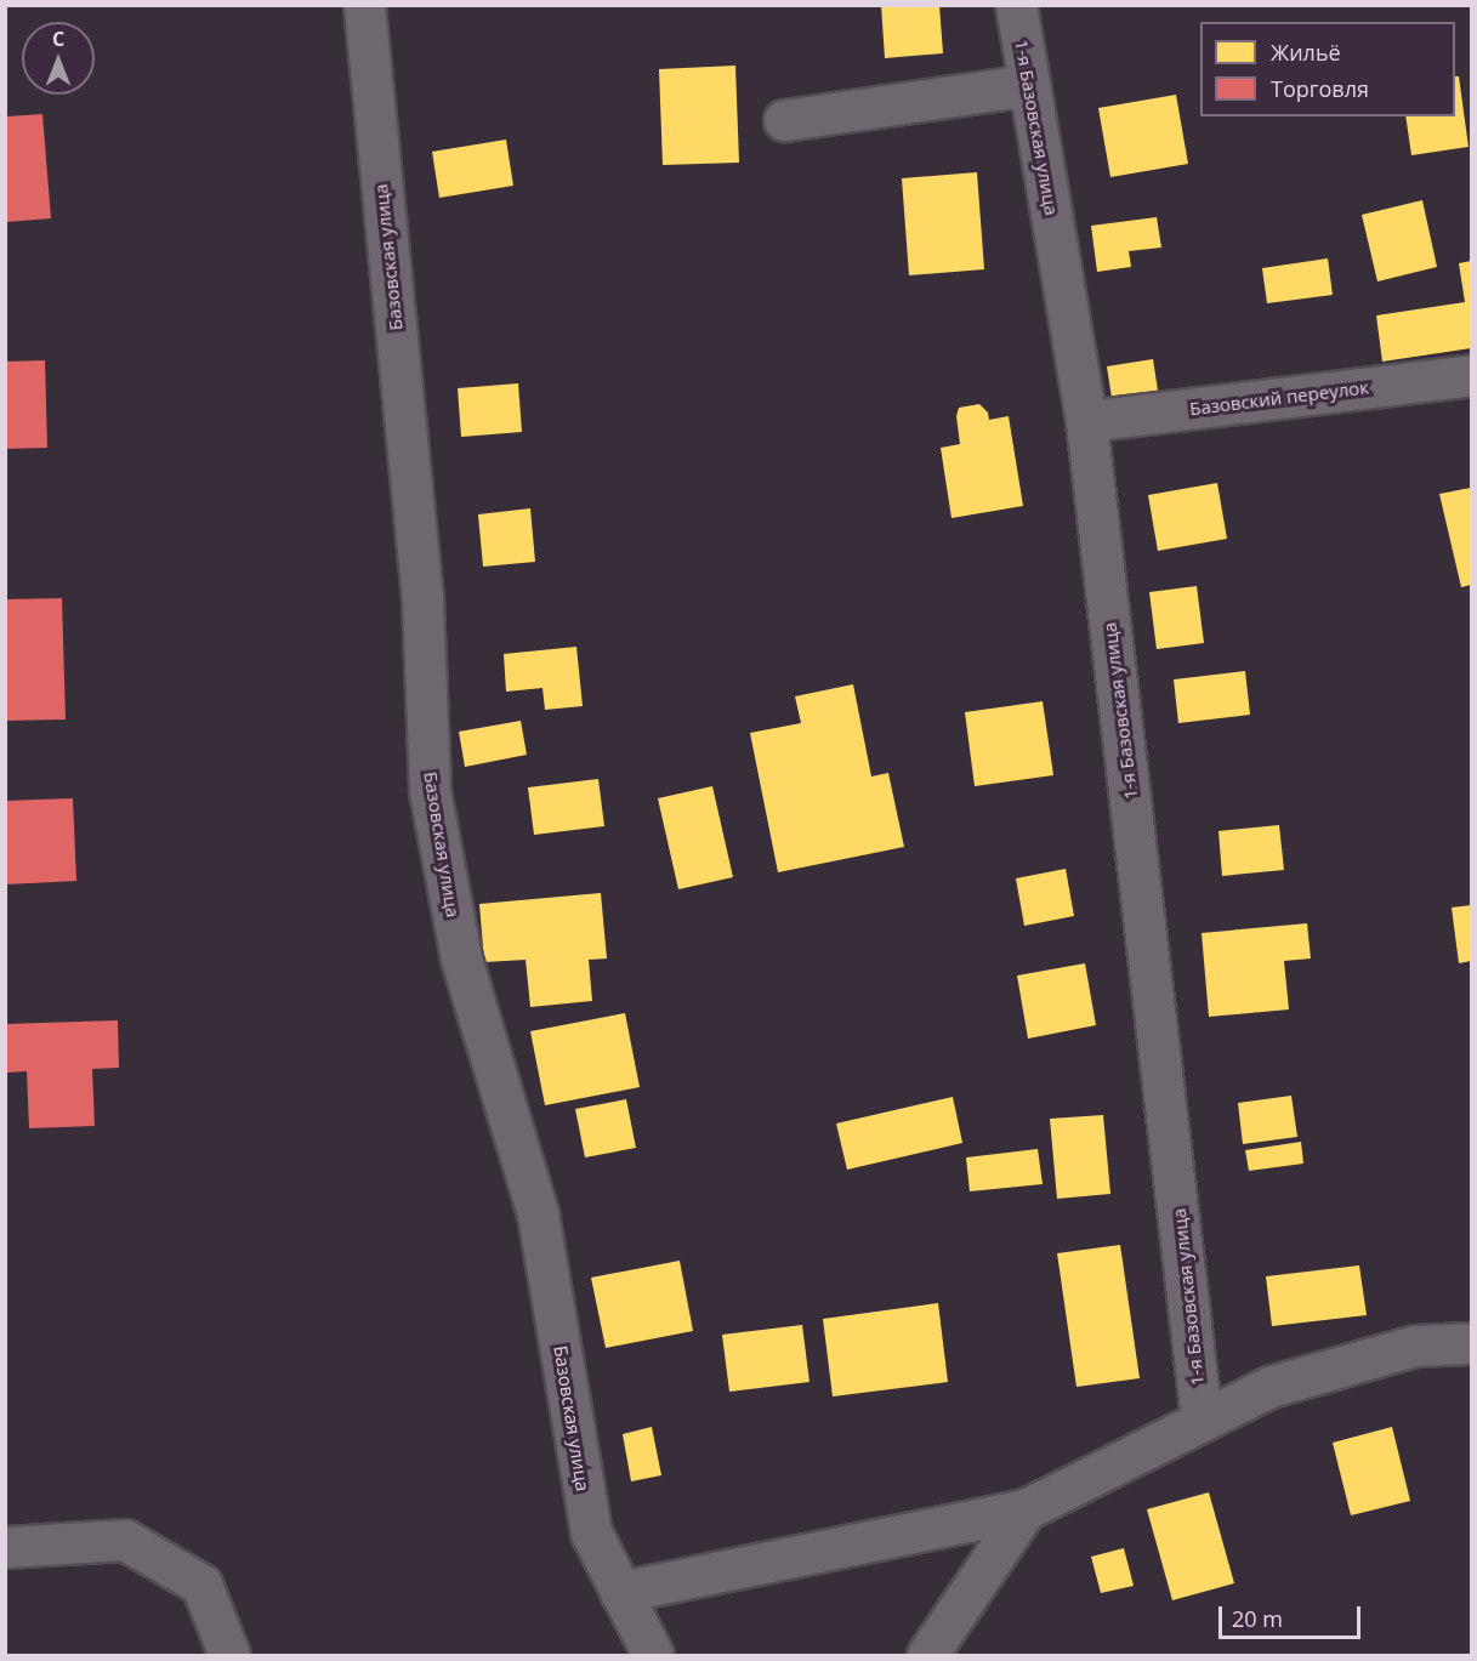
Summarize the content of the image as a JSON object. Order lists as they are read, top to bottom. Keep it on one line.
{"streets":{"street":["1-я Базовская улица","Базовская улица","Базовский переулок"]},"crossings":[["1-я Базовская улица","Базовский переулок"]],"legend":["Жильё","Торговля"],"scale_bar":"20 m","north":"top"}
